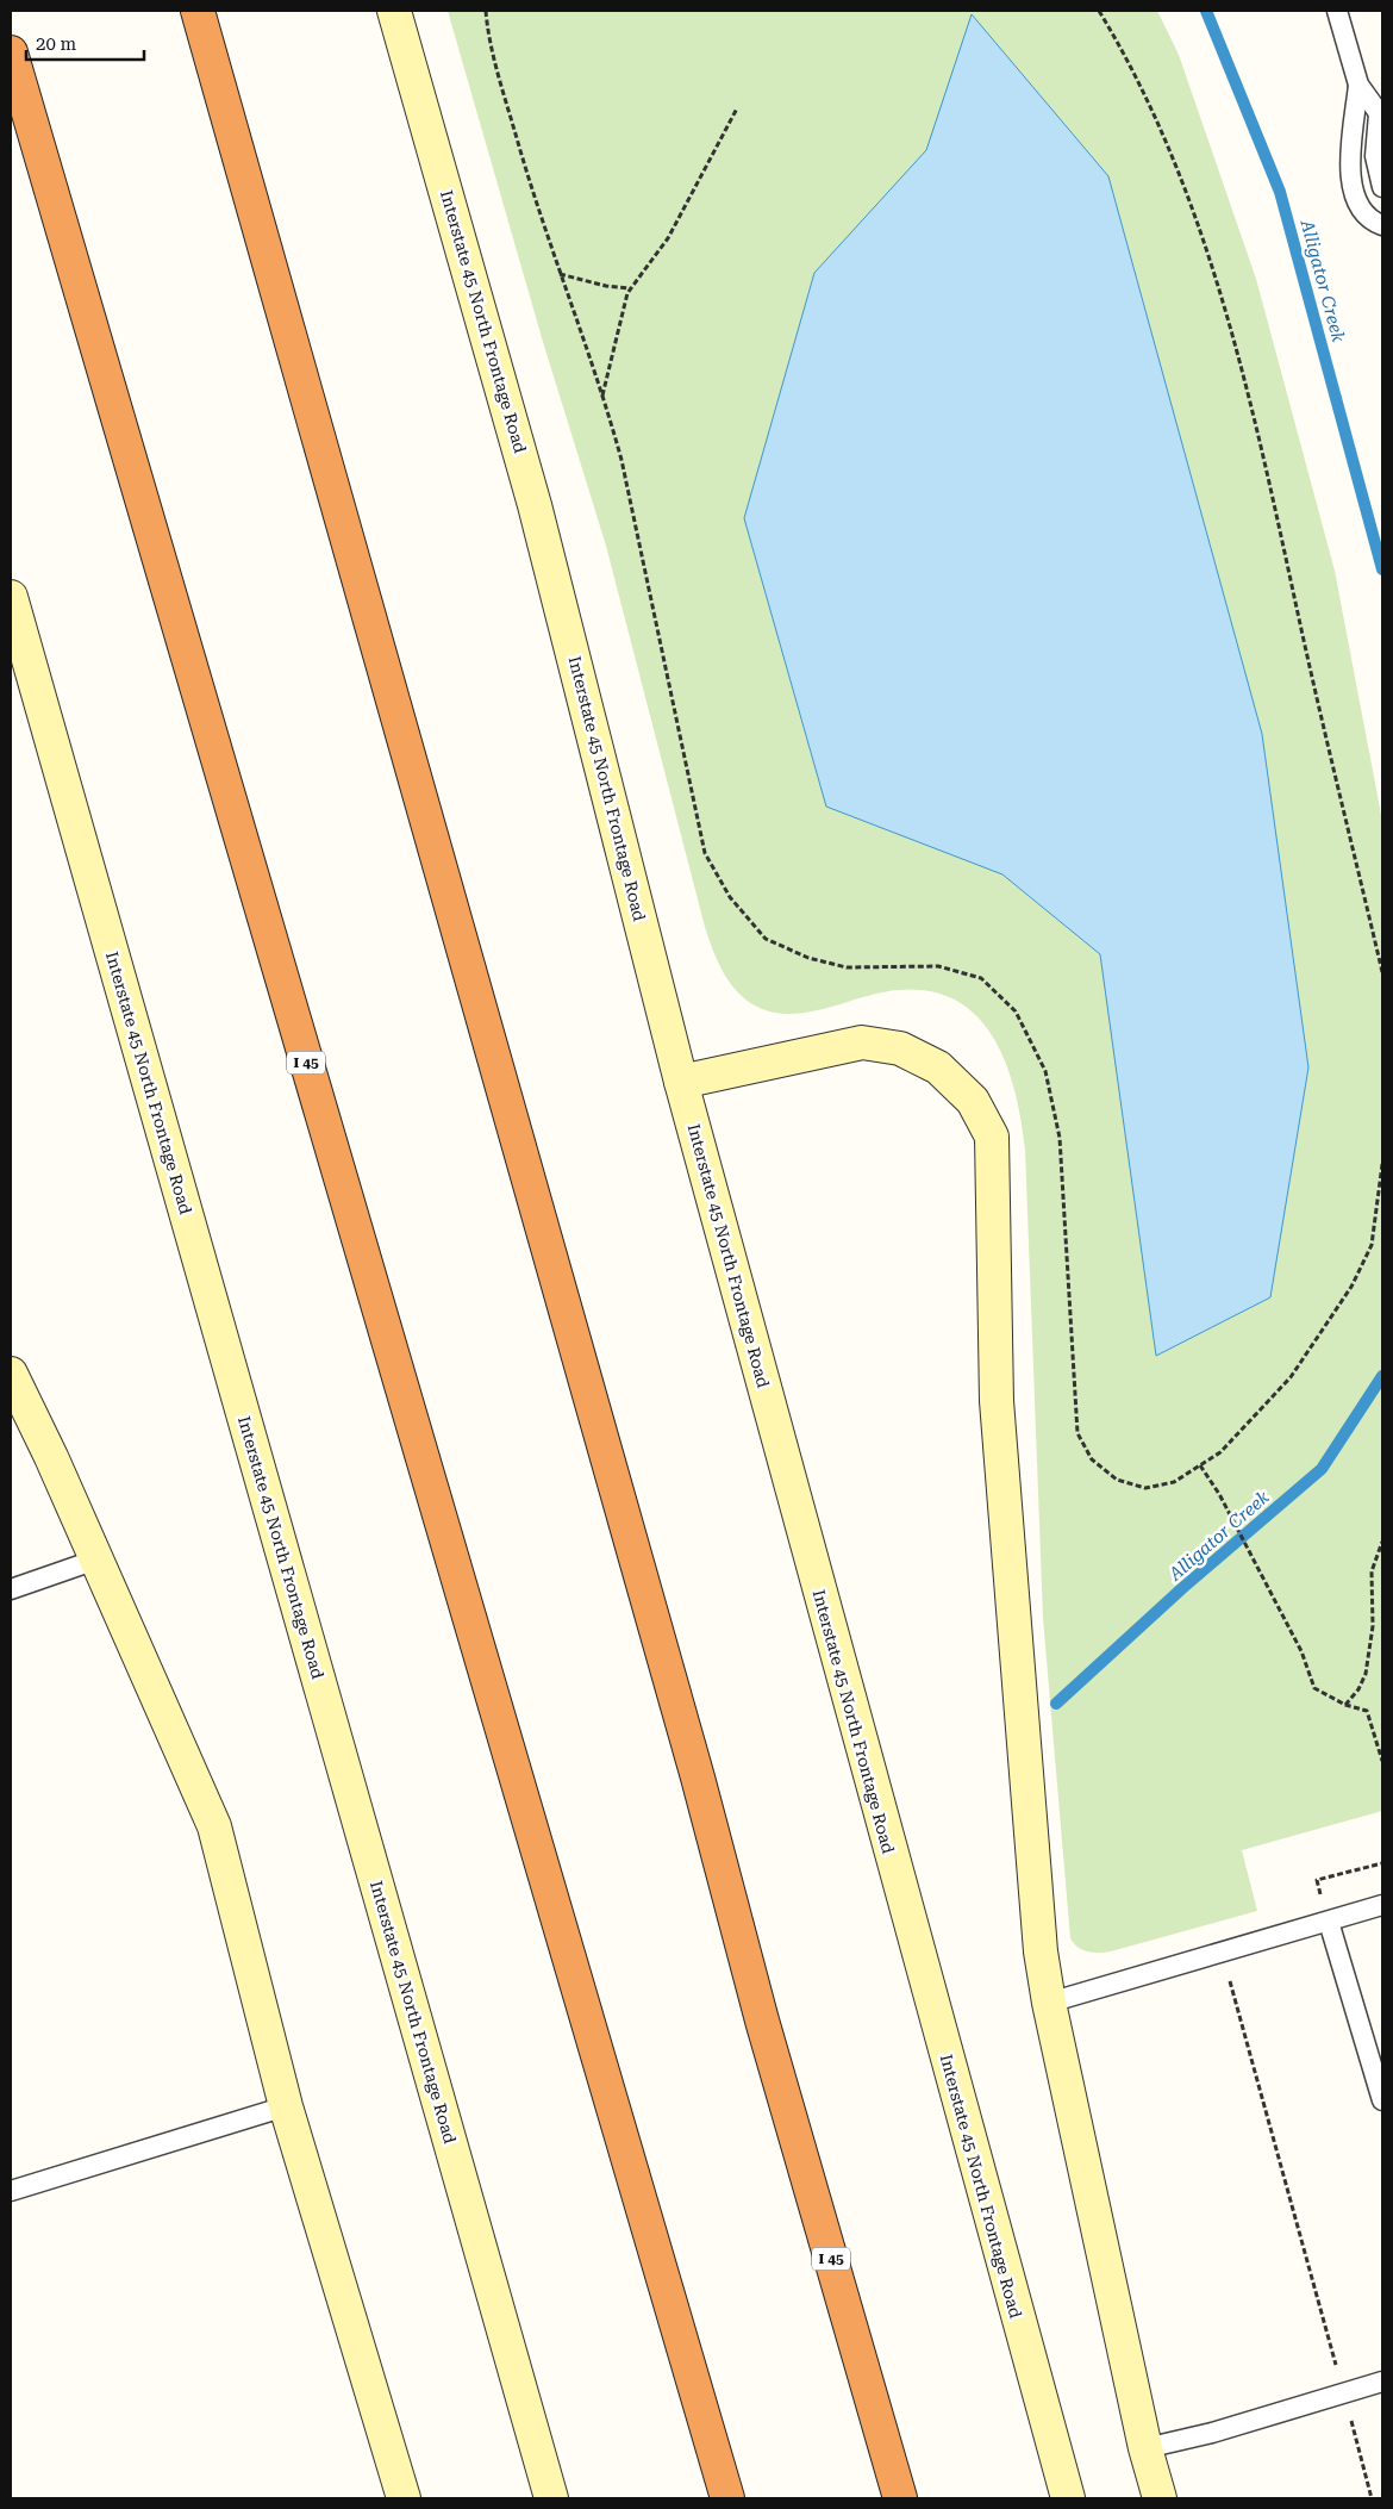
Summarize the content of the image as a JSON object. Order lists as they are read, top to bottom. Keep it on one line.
{"streets":{"highway":["I 45"],"main road":["Interstate 45 North Frontage Road"]},"water":["Alligator Creek"],"scale_bar":"20 m"}
